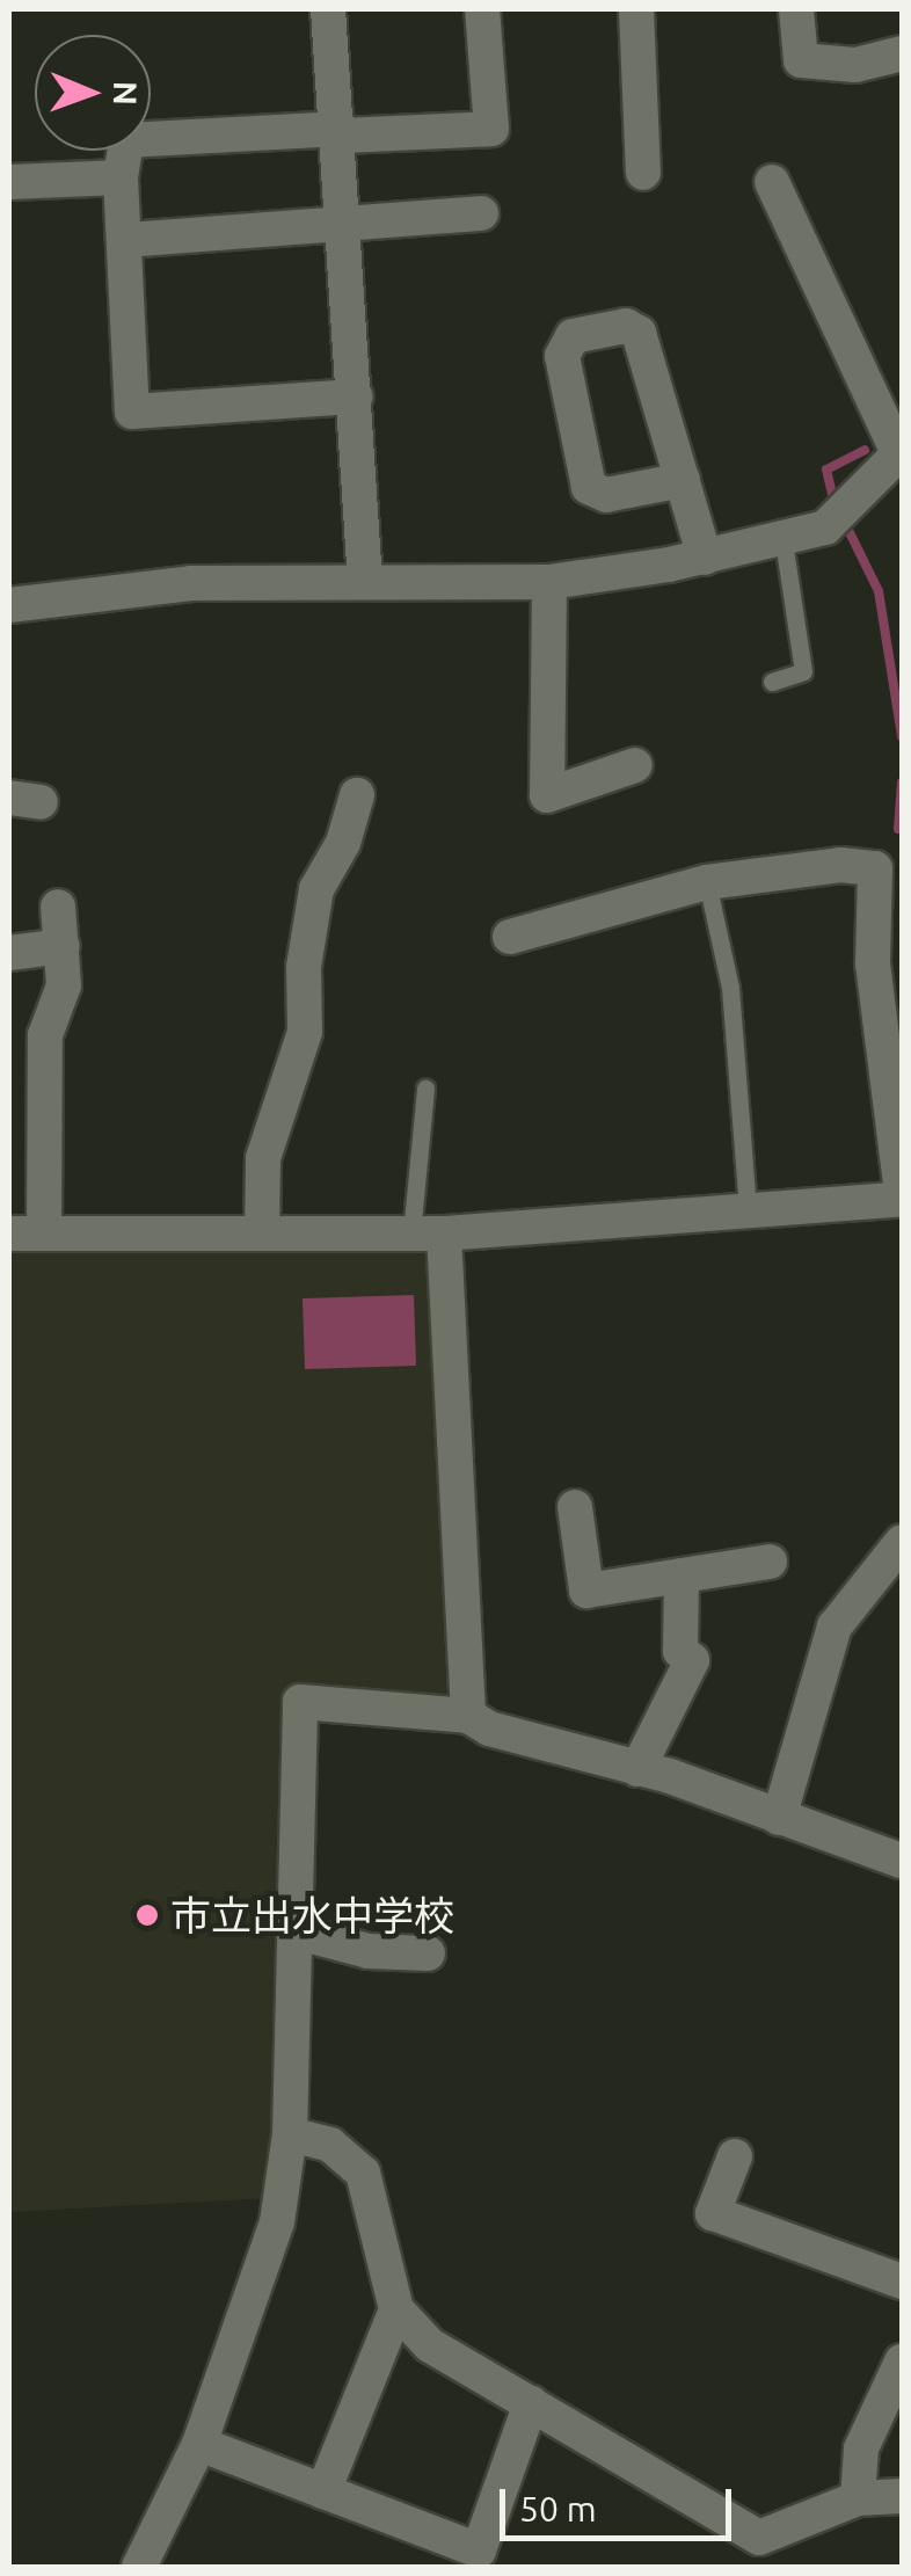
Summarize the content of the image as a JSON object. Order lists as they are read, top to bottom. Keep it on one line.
{"places":["市立出水中学校"],"scale_bar":"50 m","north":"right"}
